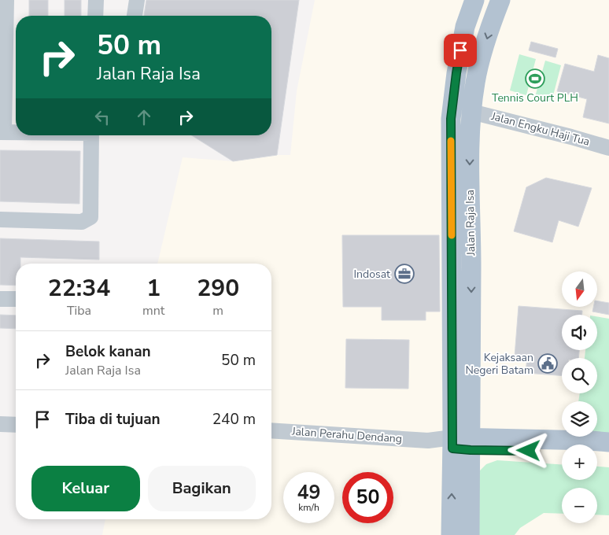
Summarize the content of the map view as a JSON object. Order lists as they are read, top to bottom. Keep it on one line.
{"streets":{"main road":["Jalan Raja Isa"],"street":["Jalan Engku Haji Tua","Jalan Perahu Dendang"]},"crossings":[["Jalan Engku Haji Tua","Jalan Raja Isa"],["Jalan Raja Isa","Jalan Perahu Dendang"]],"places":{"sports":["Tennis Court PLH"],"office":["Indosat"],"public building":["Kejaksaan Negeri Batam"]},"north":"bottom","page":{"turn":["50 m","Jalan Raja Isa"],"eta":["22:34","Tiba","1","mnt","290","m"],"map_buttons":["+","−"],"list":[{"name":"Belok kanan","note":"Jalan Raja Isa","value":"50 m"},{"name":"Tiba di tujuan","value":"240 m"}],"buttons":["Keluar","Bagikan"],"speed":"49 km/h","limit":"50"}}
